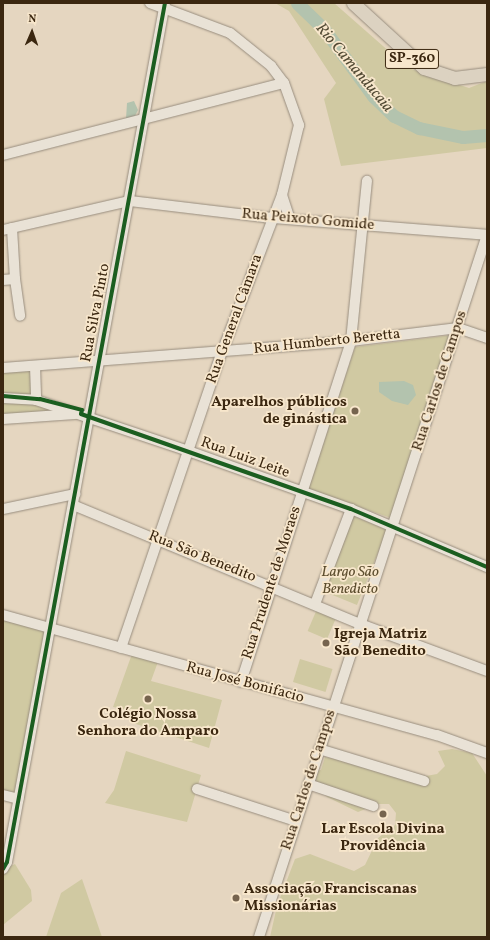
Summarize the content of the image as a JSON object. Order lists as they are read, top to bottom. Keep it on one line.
{"streets":{"main road":["SP-360"],"street":["Rua Peixoto Gomide","Rua Silva Pinto","Rua General Câmara","Rua Humberto Beretta","Rua Carlos de Campos","Rua Luiz Leite","Rua São Benedito","Rua Prudente de Moraes","Rua José Bonifacio"]},"crossings":[["Rua Peixoto Gomide","Rua Silva Pinto"],["Rua Peixoto Gomide","Rua General Câmara"],["Rua Peixoto Gomide","Rua Carlos de Campos"],["Rua Peixoto Gomide","Rua Prudente de Moraes"],["Rua Silva Pinto","Rua General Câmara"],["Rua Silva Pinto","Rua Humberto Beretta"],["Rua Silva Pinto","Rua Luiz Leite"],["Rua Silva Pinto","Rua São Benedito"],["Rua Silva Pinto","Rua José Bonifacio"],["Rua General Câmara","Rua Humberto Beretta"],["Rua General Câmara","Rua Luiz Leite"],["Rua General Câmara","Rua São Benedito"],["Rua General Câmara","Rua José Bonifacio"],["Rua Humberto Beretta","Rua Carlos de Campos"],["Rua Humberto Beretta","Rua Prudente de Moraes"],["Rua Carlos de Campos","Rua Luiz Leite"],["Rua Carlos de Campos","Rua São Benedito"],["Rua Carlos de Campos","Rua José Bonifacio"],["Rua Luiz Leite","Rua Prudente de Moraes"],["Rua São Benedito","Rua Prudente de Moraes"],["Rua Prudente de Moraes","Rua José Bonifacio"]],"water":["Rio Camanducaia"],"parks":["Largo São Benedicto"],"places":["Aparelhos públicos de ginástica","Igreja Matriz São Benedito","Colégio Nossa Senhora do Amparo","Lar Escola Divina Providência","Associação Franciscanas Missionárias"],"north":"top"}
